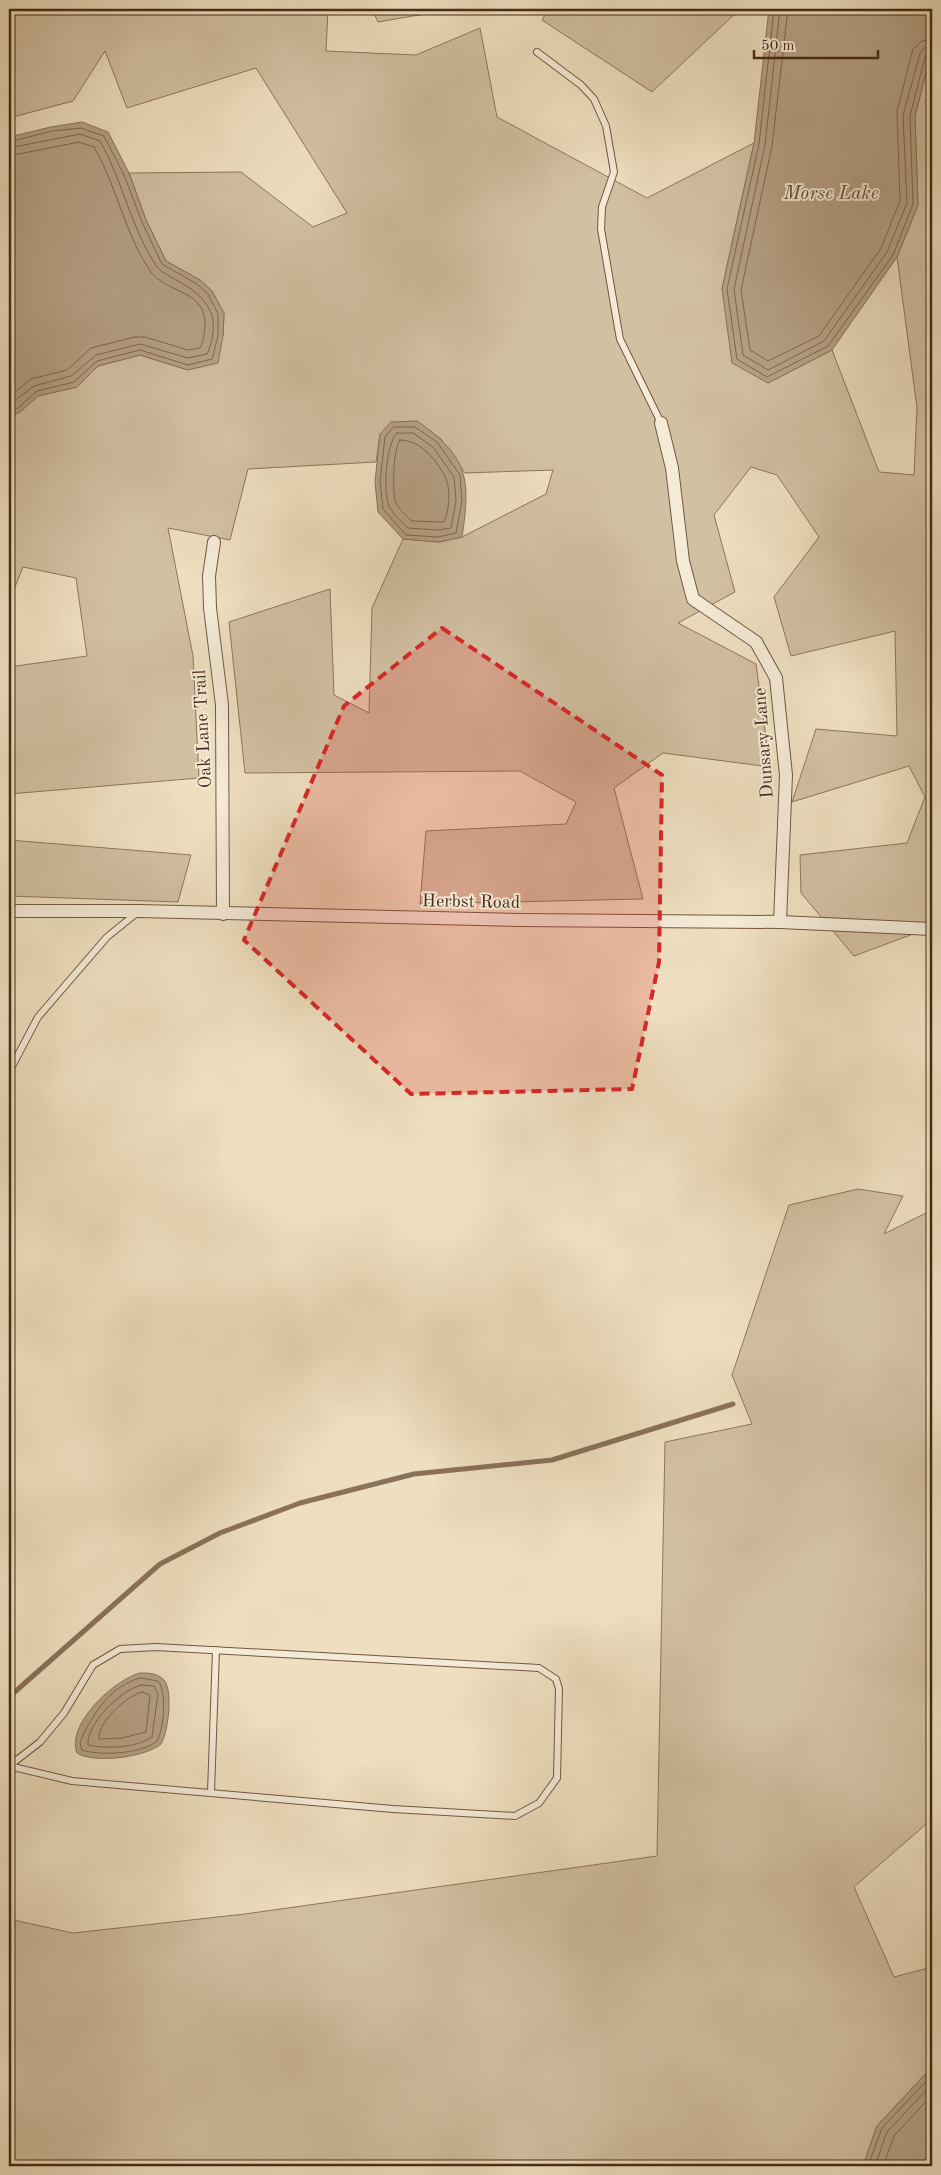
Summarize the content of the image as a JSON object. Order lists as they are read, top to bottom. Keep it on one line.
{"streets":{"street":["Oak Lane Trail","Dunsary Lane","Herbst Road"]},"crossings":[["Oak Lane Trail","Herbst Road"],["Dunsary Lane","Herbst Road"]],"water":["Morse Lake"],"scale_bar":"50 m"}
